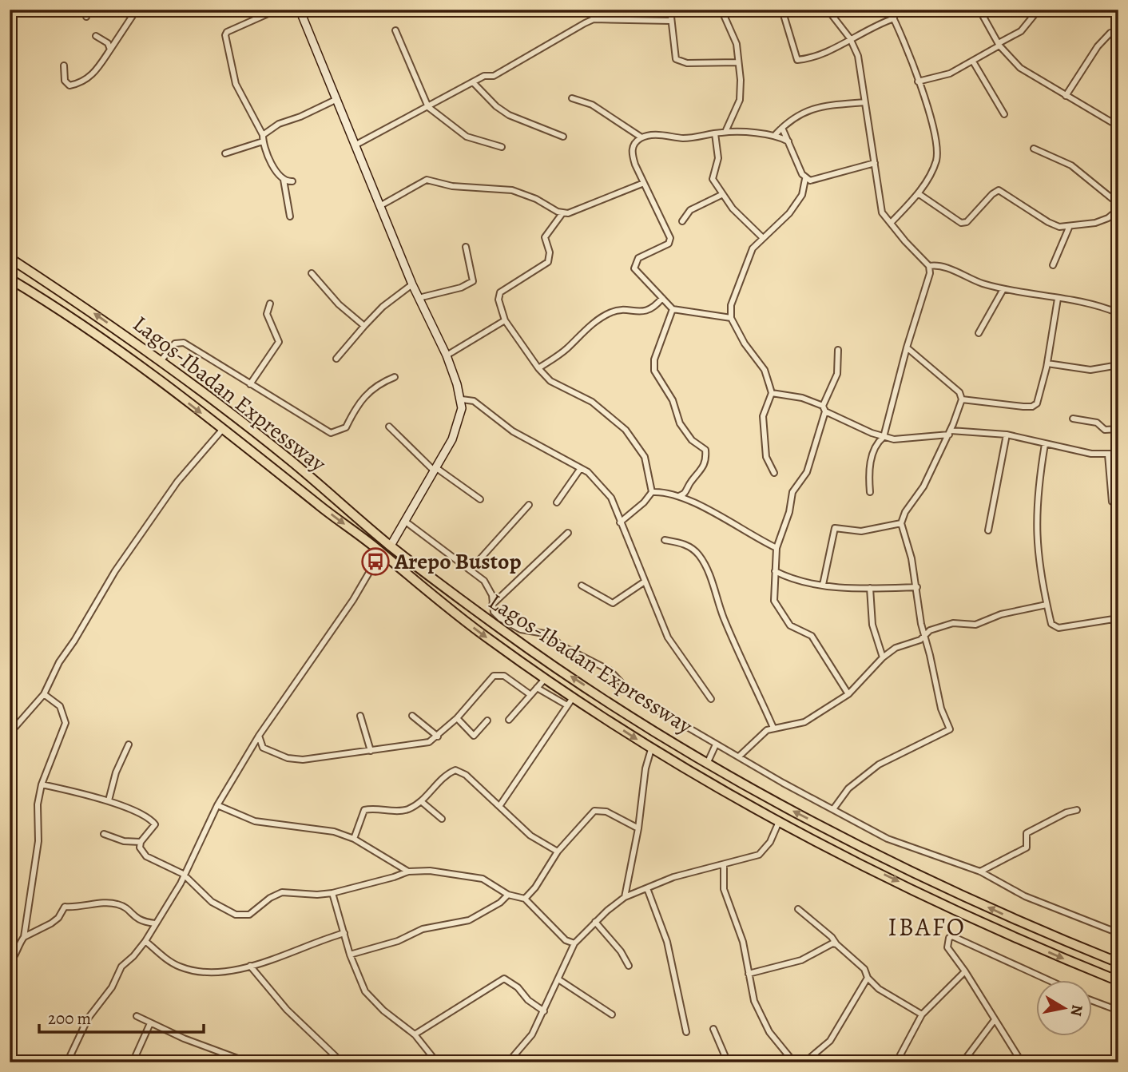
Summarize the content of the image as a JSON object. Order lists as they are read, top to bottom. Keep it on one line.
{"streets":{"highway":["Lagos-Ibadan Expressway"]},"districts":["IBAFO"],"places":{"bus stop":["Arepo Bustop"]},"scale_bar":"200 m","north":"right"}
